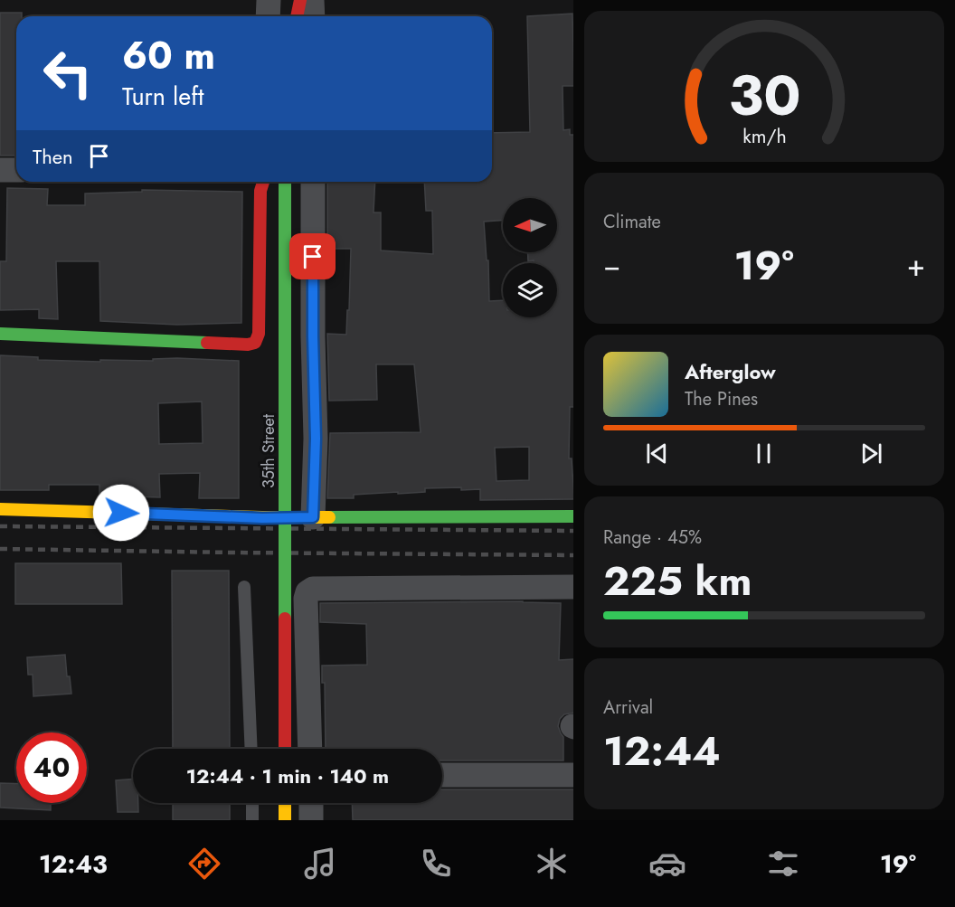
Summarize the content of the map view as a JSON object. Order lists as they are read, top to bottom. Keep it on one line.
{"streets":{"street":["35th Street"]},"north":"left","page":{"turn":["60 m","Turn left"],"then":"Then","tile":["Climate",["Range · 45%","225 km"],["Arrival","12:44"]],"heat":["−","19°","+"],"song":["Afterglow","The Pines"],"limit":"40","trip":"12:44 · 1 min · 140 m","tabs":["12:43","19°"],"gauge":["30","km/h"]}}
